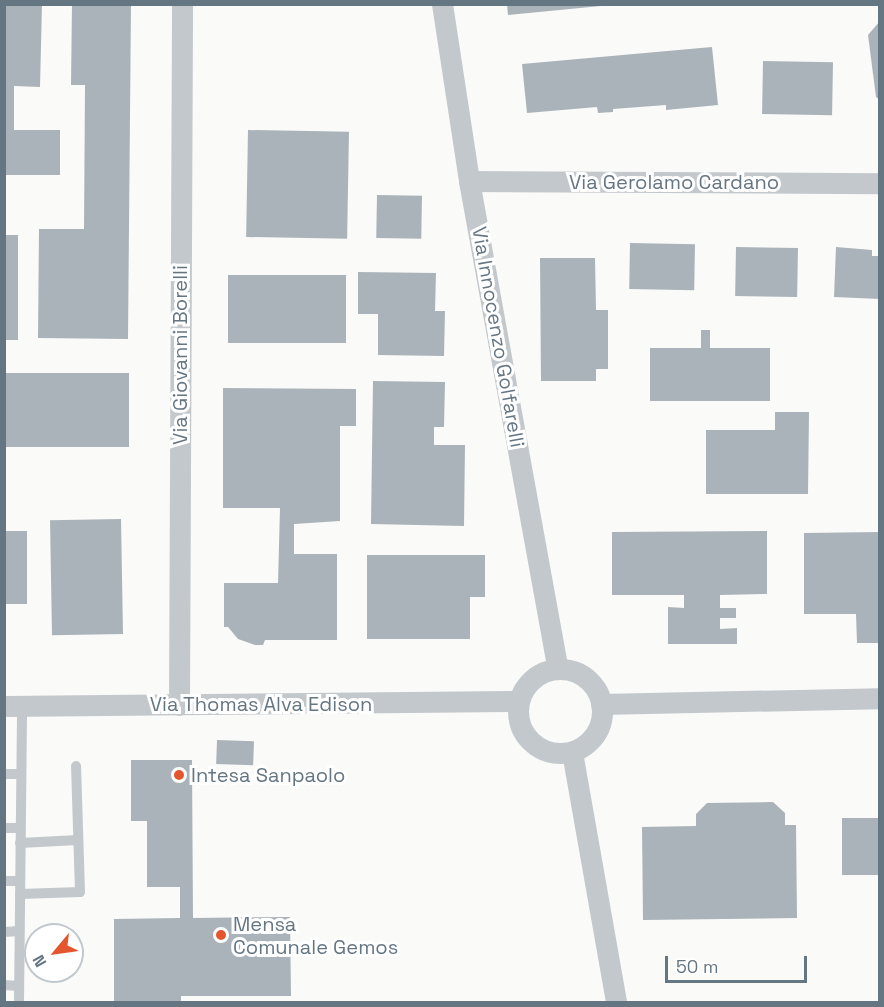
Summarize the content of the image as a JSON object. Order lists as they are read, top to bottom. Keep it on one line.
{"streets":{"street":["Via Gerolamo Cardano","Via Innocenzo Golfarelli","Via Giovanni Borelli","Via Thomas Alva Edison"]},"crossings":[["Via Gerolamo Cardano","Via Innocenzo Golfarelli"],["Via Innocenzo Golfarelli","Via Thomas Alva Edison"],["Via Giovanni Borelli","Via Thomas Alva Edison"]],"places":["Intesa Sanpaolo","Mensa Comunale Gemos"],"scale_bar":"50 m","north":"bottom left"}
